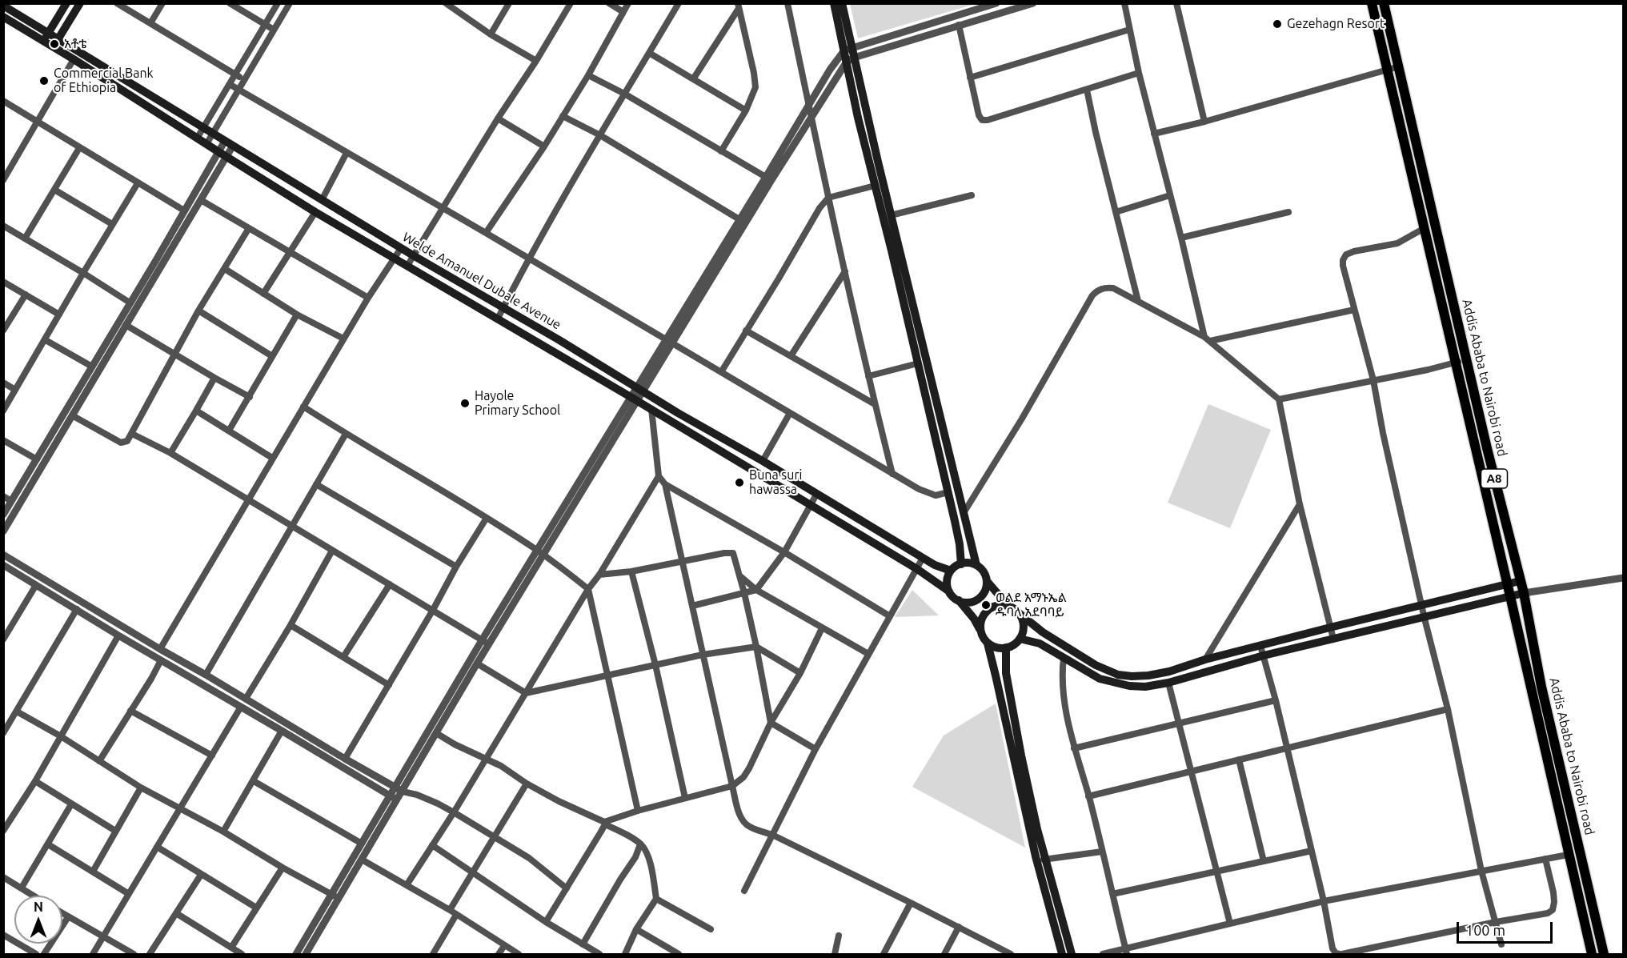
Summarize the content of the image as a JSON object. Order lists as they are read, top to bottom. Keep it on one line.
{"streets":{"highway":["Addis Ababa to Nairobi road","A8"],"main road":["Welde Amanuel Dubale Avenue"]},"places":["Gezehagn Resort","አቶቴ","Commercial Bank of Ethiopia","Hayole Primary School","Buna suri hawassa","ወልደ አማኑኤል ዱባለ አደባባይ"],"scale_bar":"100 m","north":"top"}
